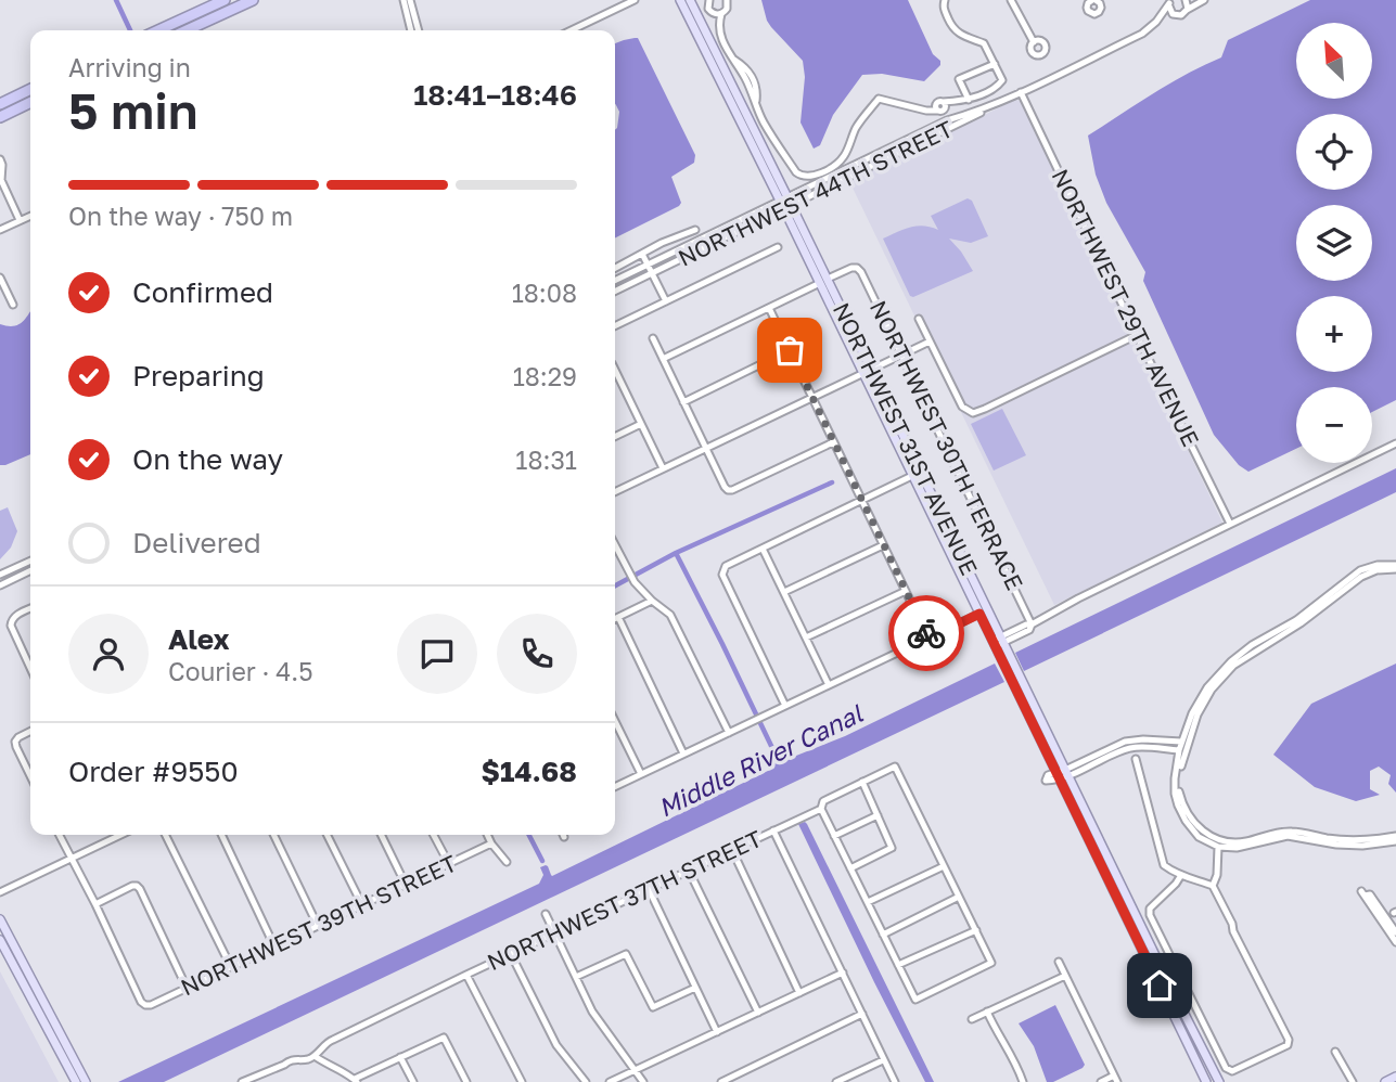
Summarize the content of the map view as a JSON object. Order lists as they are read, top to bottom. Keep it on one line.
{"streets":{"main road":["NORTHWEST 31ST AVENUE"],"street":["NORTHWEST 44TH STREET","NORTHWEST 29TH AVENUE","NORTHWEST 30TH TERRACE","NORTHWEST 37TH STREET","NORTHWEST 39TH STREET"]},"crossings":[["NORTHWEST 44TH STREET","NORTHWEST 29TH AVENUE"],["NORTHWEST 44TH STREET","NORTHWEST 31ST AVENUE"],["NORTHWEST 31ST AVENUE","NORTHWEST 30TH TERRACE"]],"water":["Middle River Canal"],"north":"top left","page":{"map_buttons":["+","−"],"heading":["5 min","Arriving in","18:41–18:46"],"panel":["Alex","Courier · 4.5","Order #9550","$14.68"],"bar":"On the way · 750 m","list":[["Confirmed","18:08"],["Preparing","18:29"],["On the way","18:31"],"Delivered"]}}
